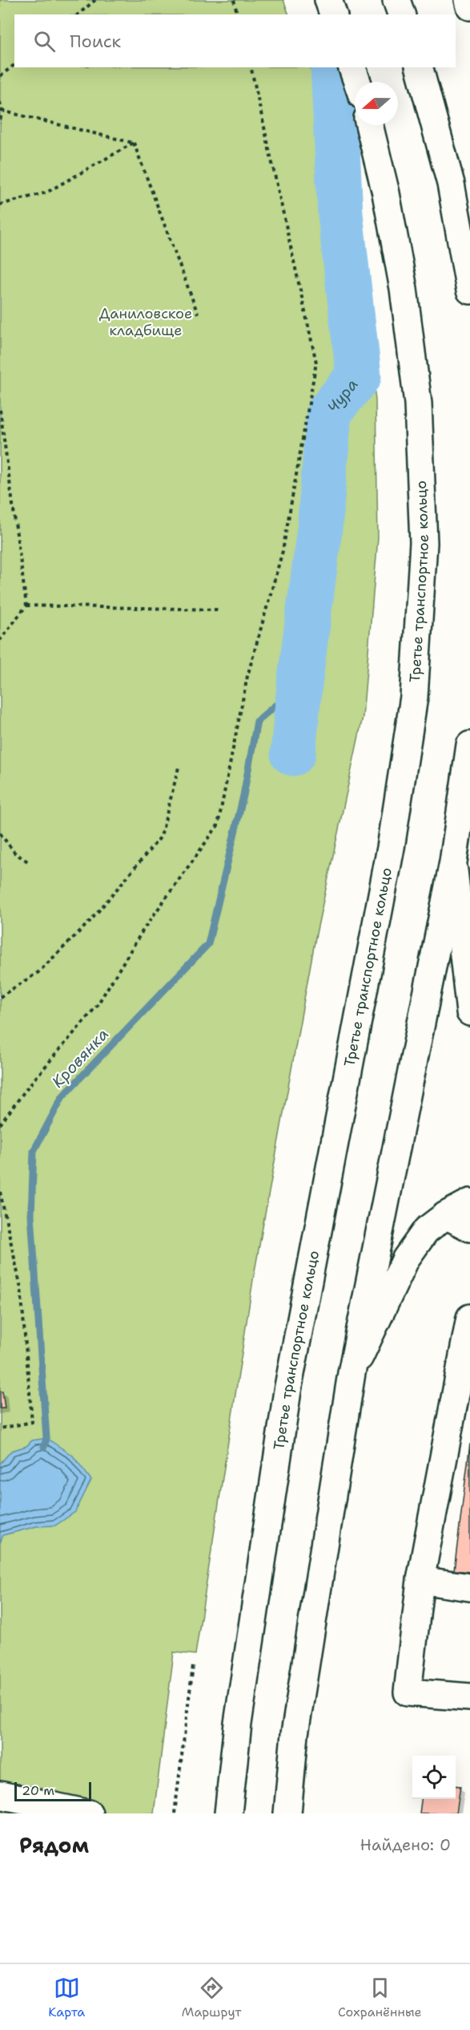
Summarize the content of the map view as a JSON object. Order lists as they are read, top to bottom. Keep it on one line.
{"streets":{"main road":["Третье транспортное кольцо"]},"water":["Чура","Кровянка"],"parks":["Даниловское кладбище"],"scale_bar":"20 m","north":"left","page":{"search":"Поиск","scale":"20 m","heading":["Рядом","Найдено: 0"],"nav":["Карта","Маршрут","Сохранённые"]}}
